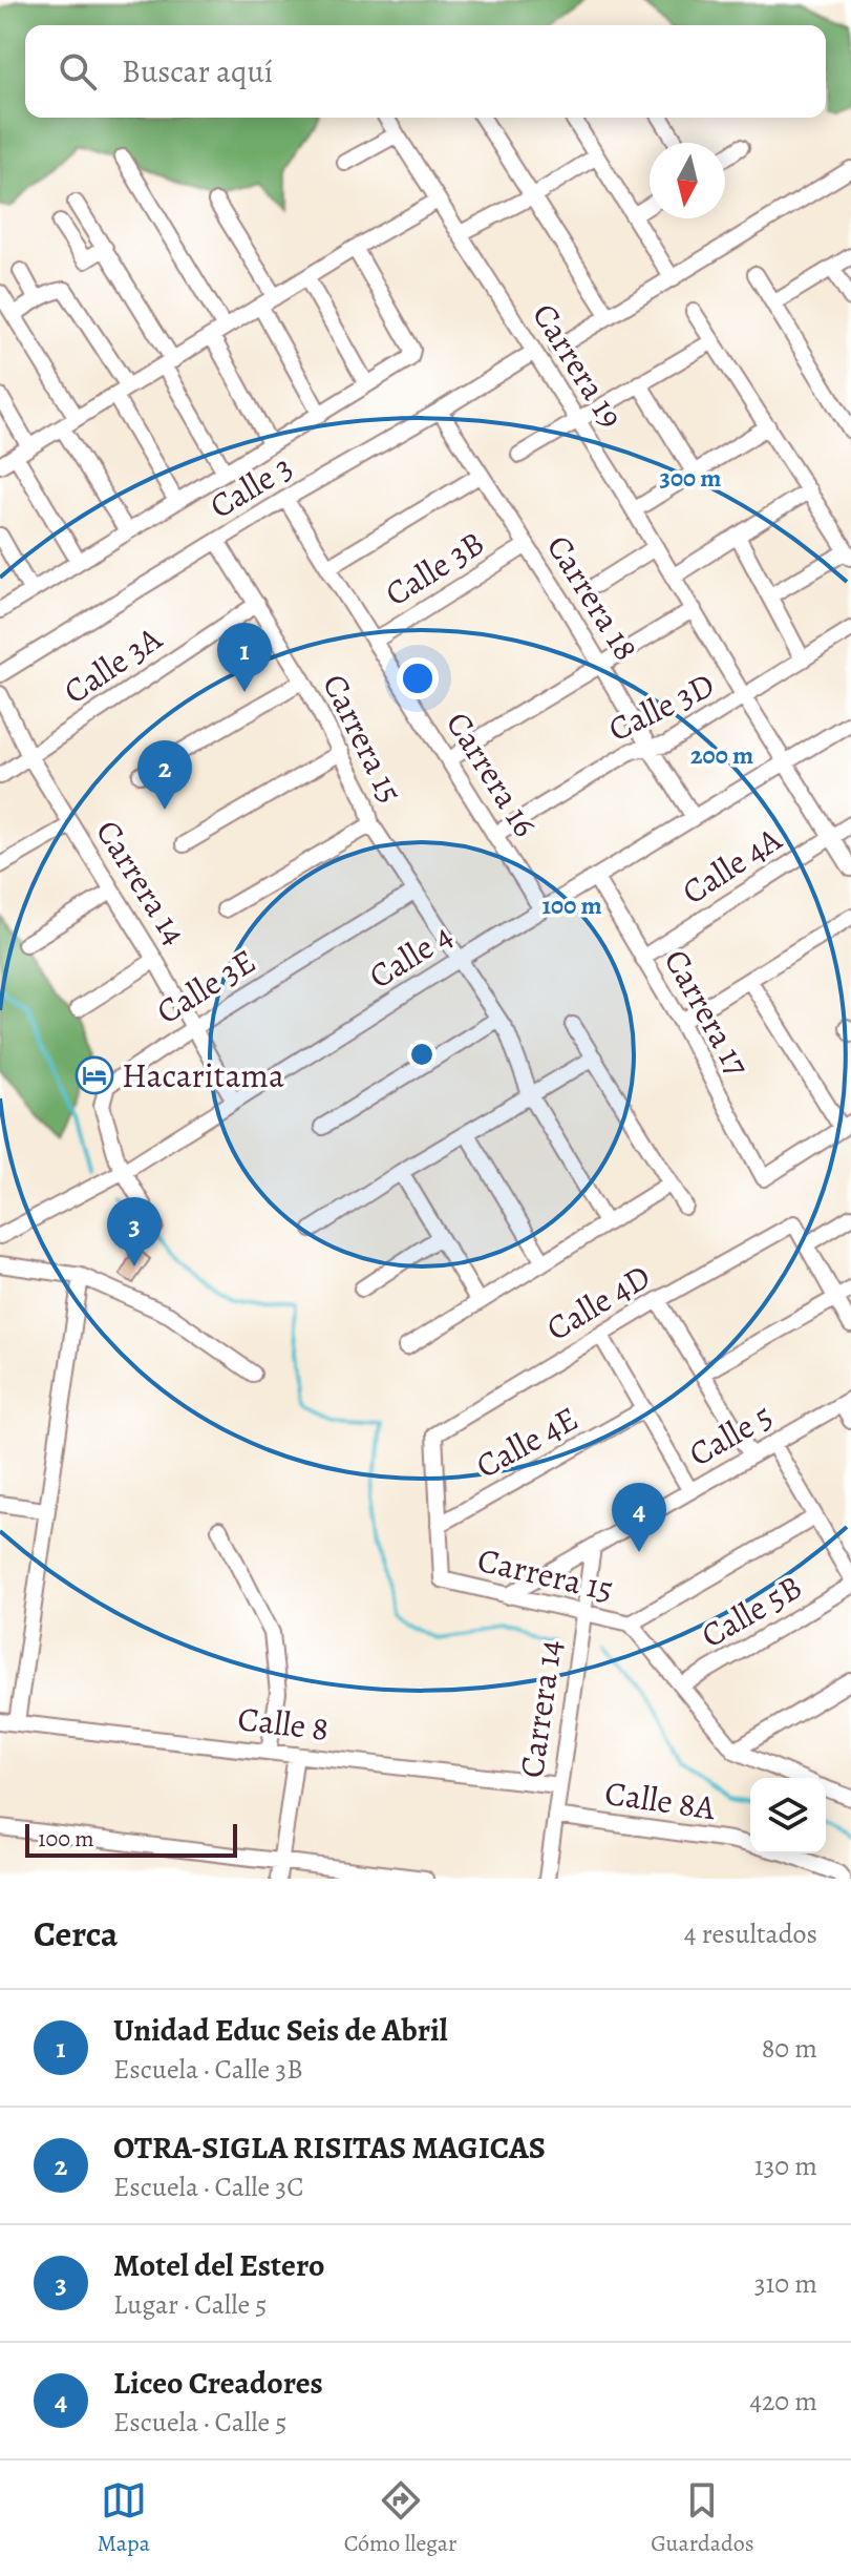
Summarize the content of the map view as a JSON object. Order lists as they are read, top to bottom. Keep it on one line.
{"streets":{"street":["Carrera 19","Calle 3","Calle 3B","Carrera 18","Calle 3A","Calle 3D","Carrera 15","Carrera 16","Calle 4A","Carrera 14","Calle 4","Calle 3E","Carrera 17","Calle 4D","Calle 5","Calle 4E","Calle 5B","Calle 8","Calle 8A"]},"crossings":[["Carrera 19","Calle 3"],["Carrera 19","Calle 3D"],["Carrera 19","Calle 4A"],["Carrera 19","Calle 4"],["Calle 3","Carrera 18"],["Calle 3","Carrera 15"],["Calle 3","Carrera 16"],["Calle 3B","Carrera 18"],["Calle 3B","Carrera 16"],["Carrera 18","Calle 3D"],["Carrera 18","Calle 4"],["Calle 3A","Carrera 15"],["Calle 3A","Carrera 14"],["Calle 3D","Carrera 16"],["Carrera 15","Carrera 14"],["Carrera 15","Calle 4"],["Carrera 15","Calle 3E"],["Carrera 15","Calle 4D"],["Carrera 15","Calle 5"],["Carrera 15","Calle 4E"],["Carrera 15","Calle 5B"],["Carrera 16","Calle 4"],["Calle 4A","Carrera 17"],["Carrera 14","Calle 4"],["Carrera 14","Calle 3E"],["Carrera 14","Calle 5"],["Carrera 14","Calle 8"],["Carrera 14","Calle 8A"],["Calle 4","Calle 3E"],["Calle 4","Carrera 17"]],"places":{"hotel":["Hacaritama"]},"scale_bar":"100 m","north":"bottom","page":{"search":"Buscar aquí","pins":["1","2","3","4"],"scale":"100 m","heading":["Cerca","4 resultados"],"list":[{"mark":"1","name":"Unidad Educ Seis de Abril","note":"Escuela · Calle 3B","value":"80 m"},{"mark":"2","name":"OTRA-SIGLA RISITAS MAGICAS","note":"Escuela · Calle 3C","value":"130 m"},{"mark":"3","name":"Motel del Estero","note":"Lugar · Calle 5","value":"310 m"},{"mark":"4","name":"Liceo Creadores","note":"Escuela · Calle 5","value":"420 m"}],"nav":["Mapa","Cómo llegar","Guardados"]},"rings":["300 m","200 m","100 m"]}
